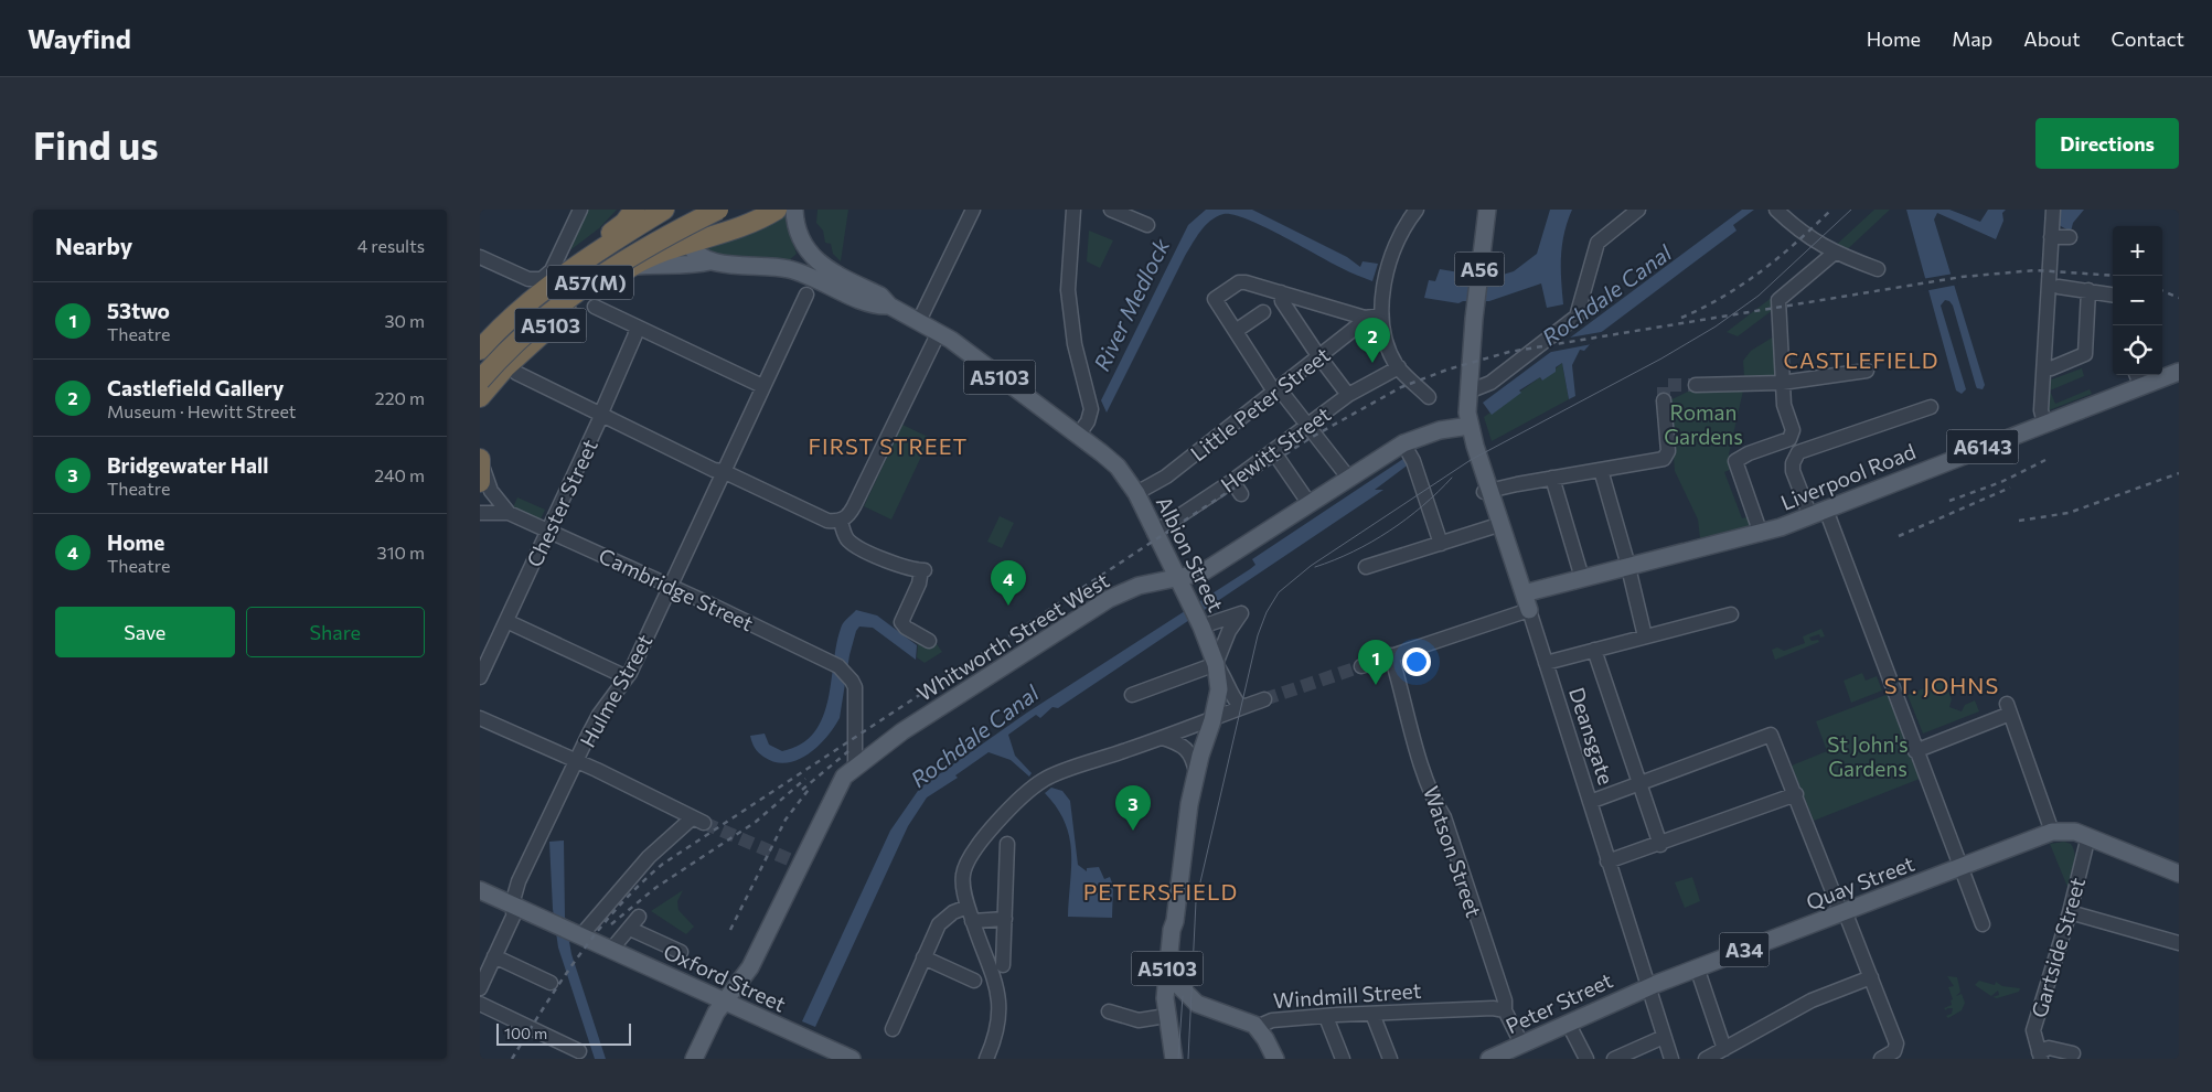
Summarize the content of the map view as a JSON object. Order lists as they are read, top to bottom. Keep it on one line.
{"streets":{"highway":["A57(M)","A5103"],"main road":["A56","A6143","Liverpool Road","Albion Street","Whitworth Street West","Deansgate","Quay Street","A34","Oxford Street","Windmill Street","Peter Street"],"street":["Little Peter Street","Hewitt Street","Chester Street","Cambridge Street","Hulme Street","Watson Street","Gartside Street"]},"crossings":[["A56","Whitworth Street West"],["A56","Deansgate"],["A5103","Albion Street"],["A5103","Windmill Street"],["Little Peter Street","Albion Street"],["Hewitt Street","Albion Street"],["Liverpool Road","Deansgate"],["Chester Street","Cambridge Street"],["Albion Street","Whitworth Street West"],["Cambridge Street","Whitworth Street West"],["Cambridge Street","Hulme Street"],["Whitworth Street West","Deansgate"],["Whitworth Street West","Oxford Street"],["Hulme Street","Oxford Street"],["Deansgate","Quay Street"],["Deansgate","Peter Street"],["Watson Street","Windmill Street"],["Watson Street","Peter Street"],["Quay Street","Gartside Street"],["Quay Street","A34"],["Quay Street","Peter Street"],["Gartside Street","A34"]],"districts":["CASTLEFIELD","FIRST STREET","ST. JOHNS","PETERSFIELD"],"water":["Rochdale Canal","River Medlock"],"parks":["Roman Gardens","St John's Gardens"],"scale_bar":"100 m","page":{"header":"Wayfind","nav":["Home","Map","About","Contact"],"buttons":["Directions",["Save","Share"]],"title":"Find us","heading":["Nearby","4 results"],"map_buttons":["+","−"],"list":[{"mark":"1","name":"53two","note":"Theatre","value":"30 m"},{"mark":"2","name":"Castlefield Gallery","note":"Museum · Hewitt Street","value":"220 m"},{"mark":"3","name":"Bridgewater Hall","note":"Theatre","value":"240 m"},{"mark":"4","name":"Home","note":"Theatre","value":"310 m"}],"pins":["2","4","1","3"],"scale":"100 m"}}
